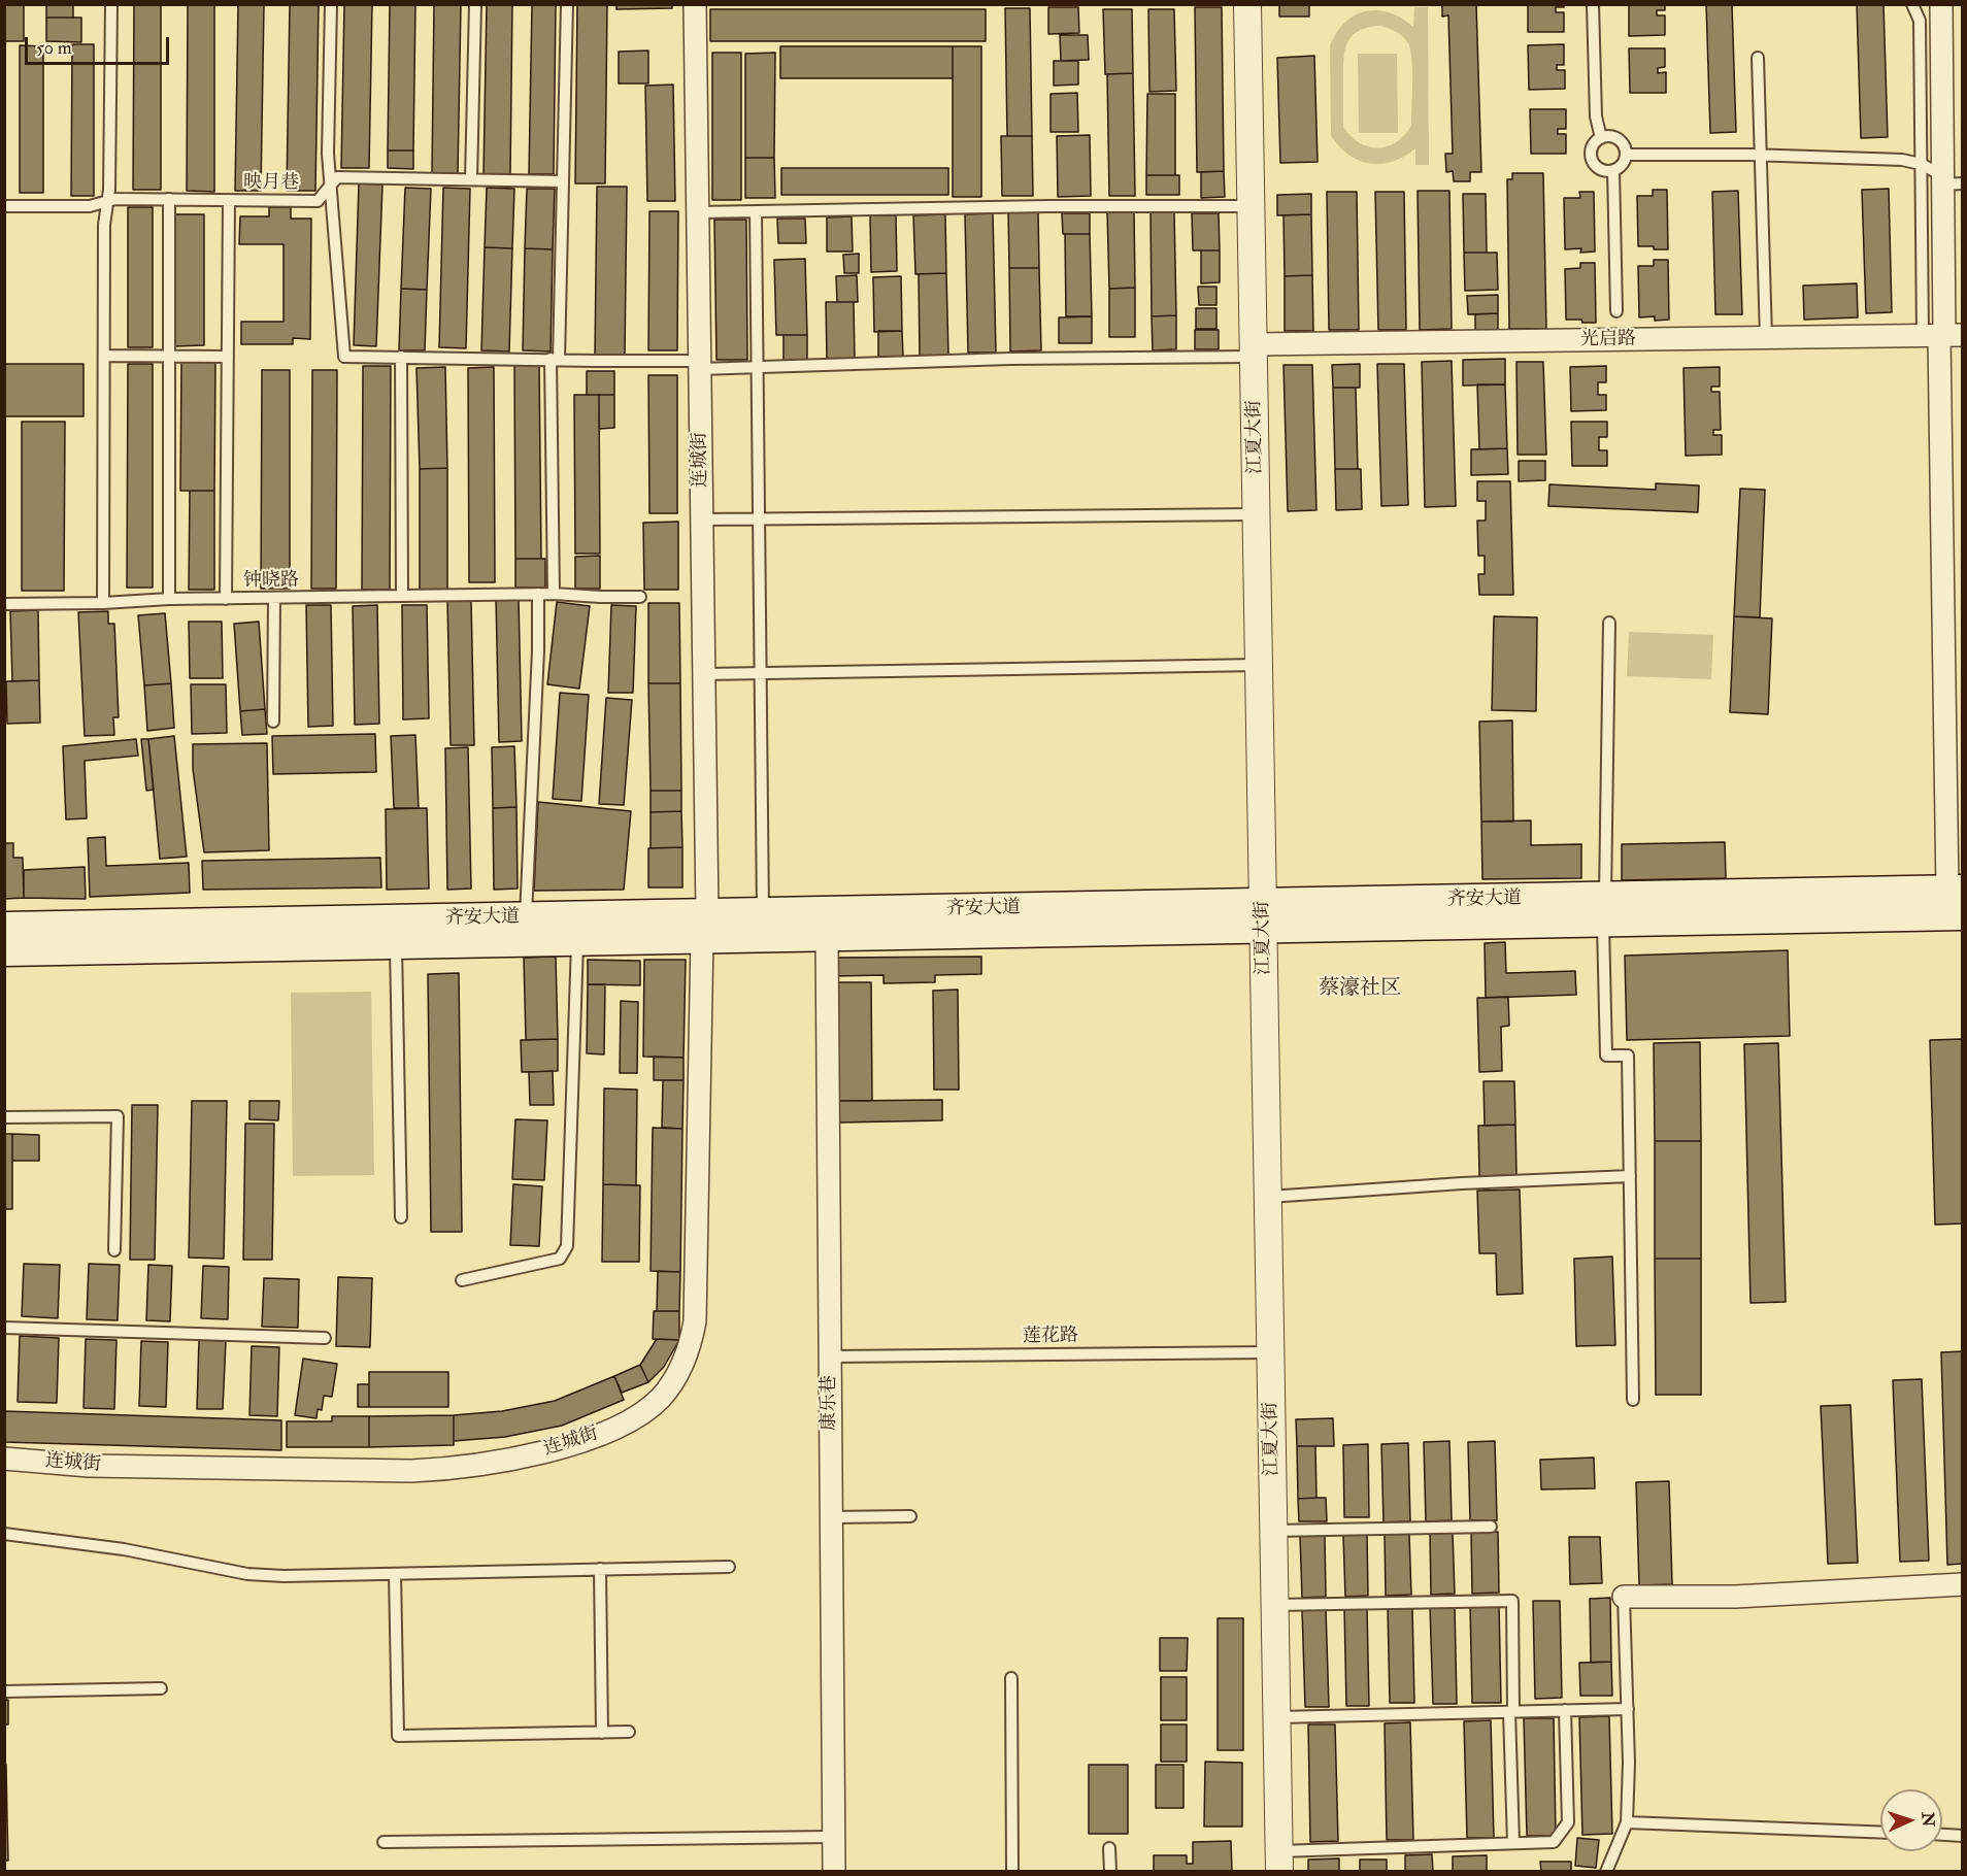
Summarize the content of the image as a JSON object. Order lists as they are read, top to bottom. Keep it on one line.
{"streets":{"main road":["齐安大道"],"street":["光启路","江夏大街","连城街","康乐巷"],"lane":["映月巷","钟晓路","莲花路"]},"crossings":[["光启路","江夏大街"],["江夏大街","齐安大道"],["江夏大街","莲花路"],["连城街","齐安大道"],["齐安大道","康乐巷"],["莲花路","康乐巷"]],"districts":["蔡濠社区"],"scale_bar":"50 m","north":"right"}
